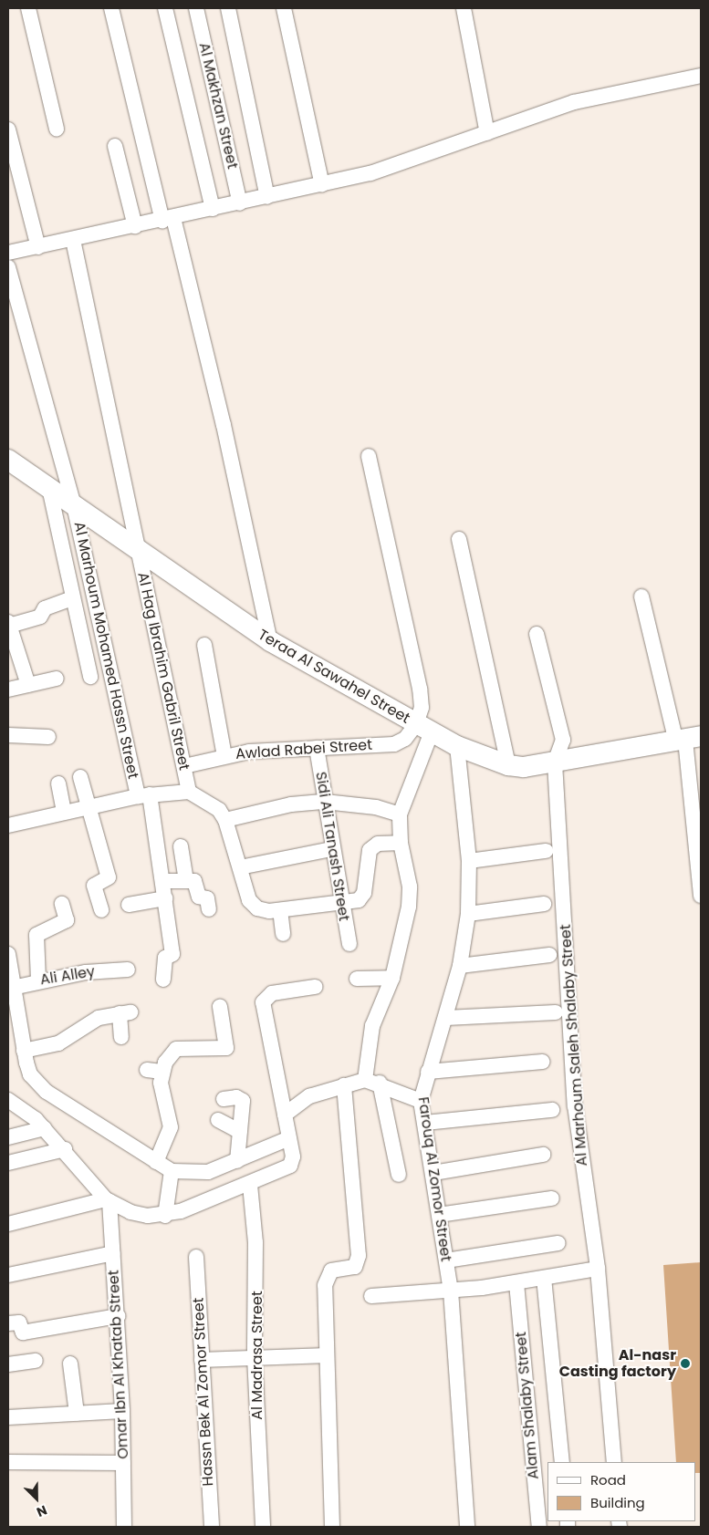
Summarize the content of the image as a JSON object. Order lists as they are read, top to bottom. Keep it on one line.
{"streets":{"main road":["Teraa Al Sawahel Street"],"street":["Al Makhzan Street","Al Marhoum Mohamed Hassn Street","Al Hag Ibrahim Gabril Street","Awlad Rabei Street","Sidi Ali Tanash Street","Ali Alley","Al Marhoum Saleh Shalaby Street","Farouq Al Zomor Street","Al Madrasa Street","Omar Ibn Al Khatab Street","Hassn Bek Al Zomor Street","Alam Shalaby Street"]},"crossings":[["Al Marhoum Mohamed Hassn Street","Teraa Al Sawahel Street"],["Al Hag Ibrahim Gabril Street","Teraa Al Sawahel Street"],["Al Hag Ibrahim Gabril Street","Awlad Rabei Street"],["Teraa Al Sawahel Street","Awlad Rabei Street"],["Teraa Al Sawahel Street","Al Marhoum Saleh Shalaby Street"],["Teraa Al Sawahel Street","Farouq Al Zomor Street"],["Awlad Rabei Street","Sidi Ali Tanash Street"]],"places":["Al-nasr Casting factory"],"legend":["Road","Building"],"north":"bottom right"}
